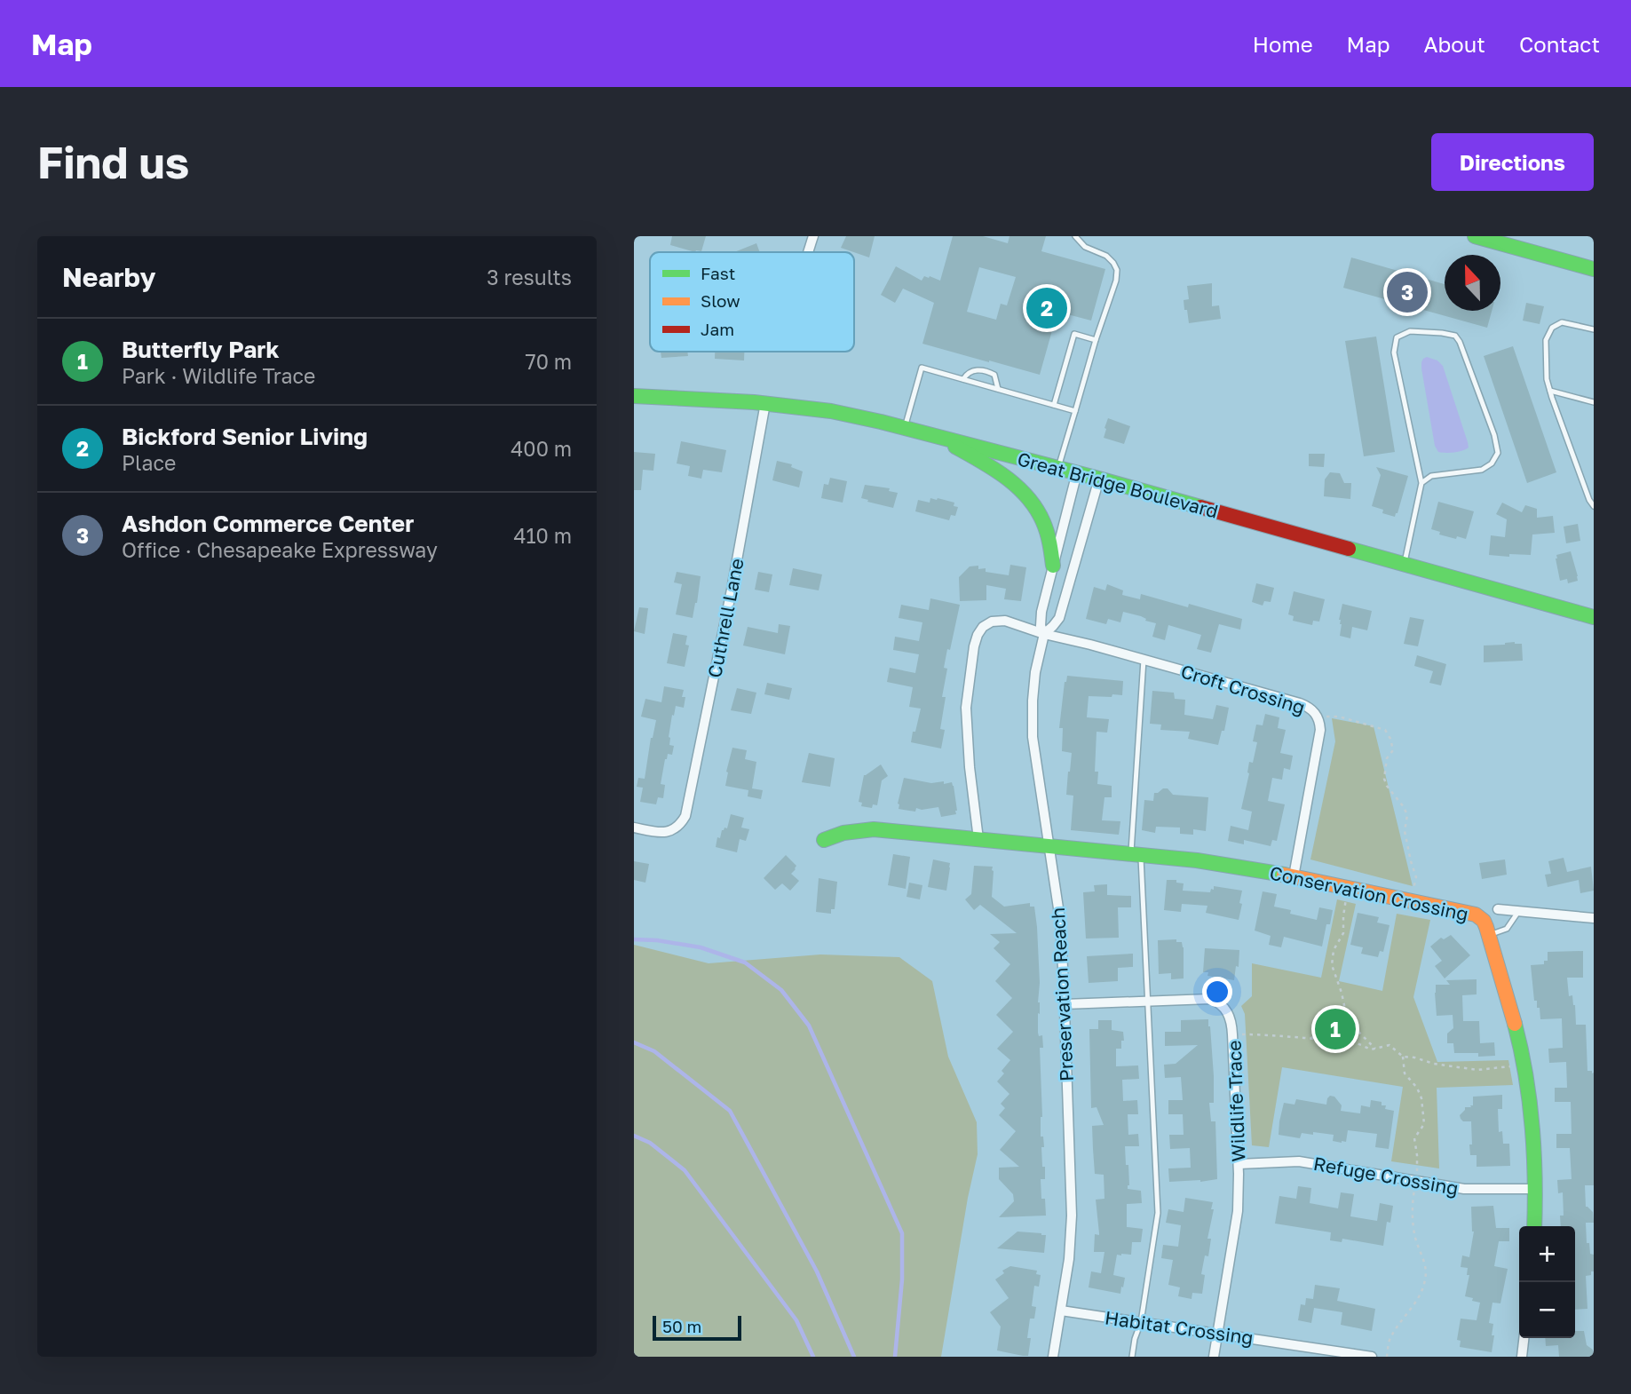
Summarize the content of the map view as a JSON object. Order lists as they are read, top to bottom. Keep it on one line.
{"streets":{"main road":["Great Bridge Boulevard","Conservation Crossing"],"street":["Cuthrell Lane","Croft Crossing","Preservation Reach","Wildlife Trace","Refuge Crossing","Habitat Crossing"]},"crossings":[["Great Bridge Boulevard","Cuthrell Lane"],["Great Bridge Boulevard","Preservation Reach"],["Croft Crossing","Conservation Crossing"],["Croft Crossing","Preservation Reach"],["Conservation Crossing","Preservation Reach"],["Conservation Crossing","Refuge Crossing"],["Preservation Reach","Wildlife Trace"],["Preservation Reach","Habitat Crossing"],["Wildlife Trace","Refuge Crossing"],["Wildlife Trace","Habitat Crossing"]],"legend":["Fast","Slow","Jam"],"scale_bar":"50 m","north":"top","page":{"header":"Map","nav":["Home","Map","About","Contact"],"buttons":"Directions","title":"Find us","heading":["Nearby","3 results"],"pins":["3","2","1"],"list":[{"mark":"1","name":"Butterfly Park","note":"Park · Wildlife Trace","value":"70 m"},{"mark":"2","name":"Bickford Senior Living","note":"Place","value":"400 m"},{"mark":"3","name":"Ashdon Commerce Center","note":"Office · Chesapeake Expressway","value":"410 m"}],"map_buttons":["+","−"],"scale":"50 m"}}
